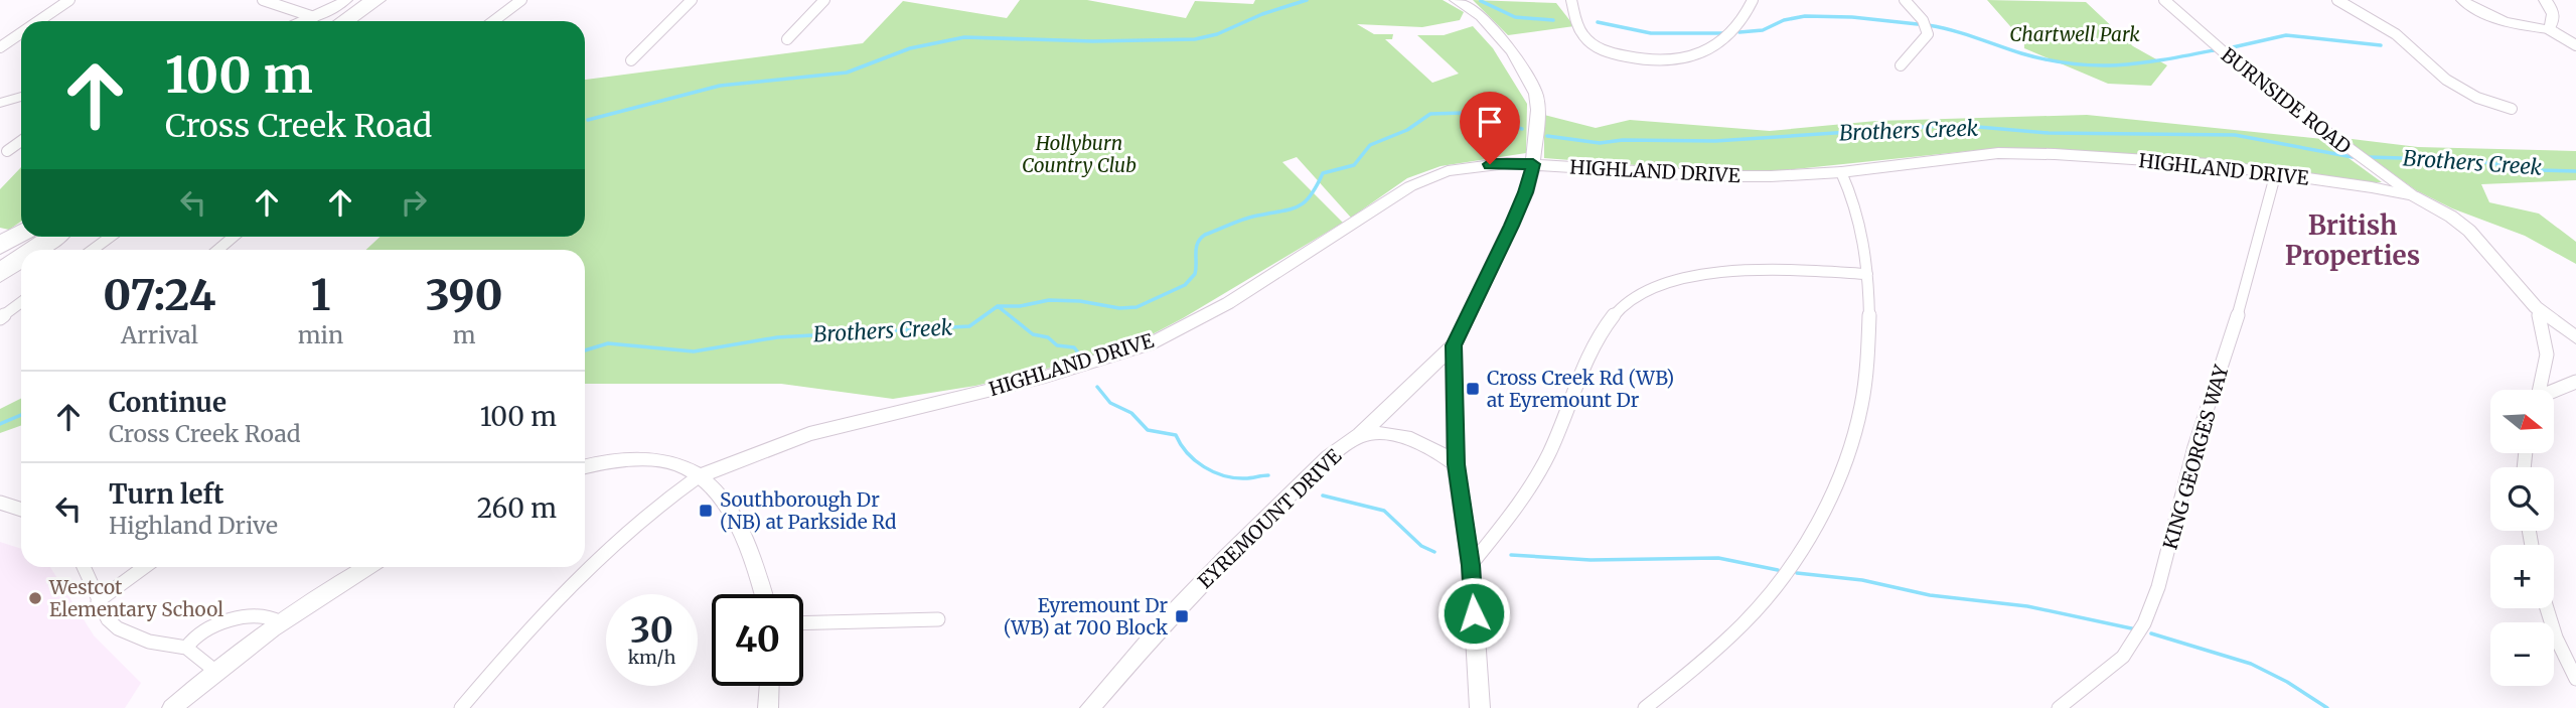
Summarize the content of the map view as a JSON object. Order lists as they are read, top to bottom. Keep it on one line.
{"streets":{"street":["BURNSIDE ROAD","HIGHLAND DRIVE","KING GEORGES WAY","EYREMOUNT DRIVE"]},"crossings":[["BURNSIDE ROAD","HIGHLAND DRIVE"],["HIGHLAND DRIVE","KING GEORGES WAY"]],"districts":["British Properties"],"water":["Brothers Creek"],"parks":["Chartwell Park","Hollyburn Country Club"],"places":{"transit":["Cross Creek Rd (WB) at Eyremount Dr","Southborough Dr (NB) at Parkside Rd","Eyremount Dr (WB) at 700 Block"],"other":["Westcot Elementary School"]},"north":"right","page":{"turn":["100 m","Cross Creek Road"],"eta":["07:24","Arrival","1","min","390","m"],"list":[{"name":"Continue","note":"Cross Creek Road","value":"100 m"},{"name":"Turn left","note":"Highland Drive","value":"260 m"}],"map_buttons":["+","−"],"speed":"30 km/h","limit":"40"}}
